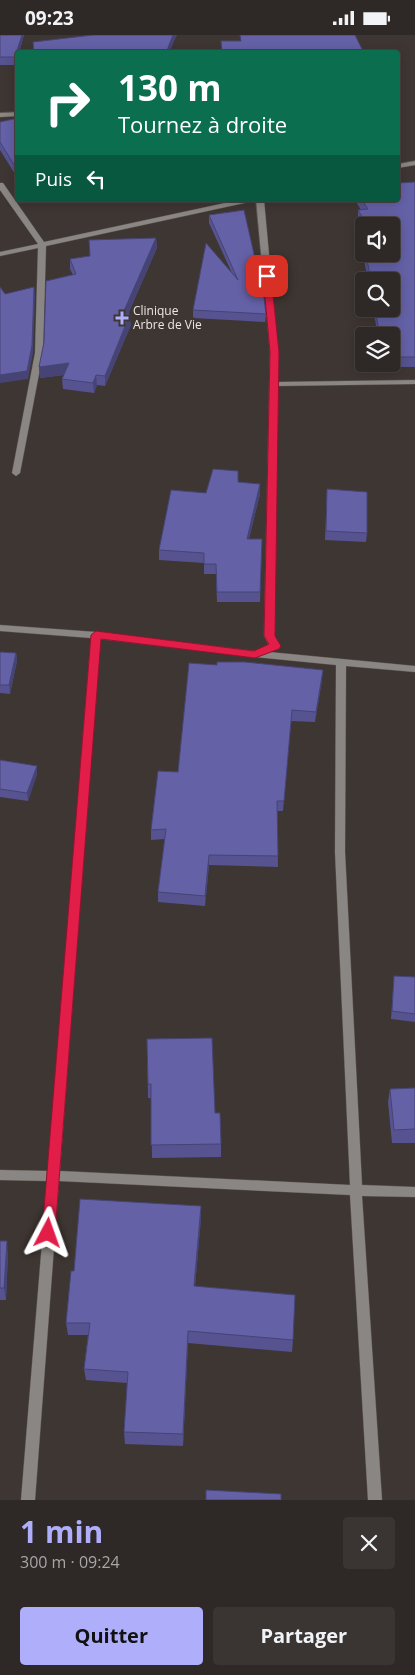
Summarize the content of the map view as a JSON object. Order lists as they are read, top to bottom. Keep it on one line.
{"places":{"health":["Clinique Arbre de Vie"]},"page":{"status":"09:23","turn":["130 m","Tournez à droite"],"then":"Puis","heading":["1 min","300 m · 09:24"],"buttons":["Quitter","Partager"]}}
